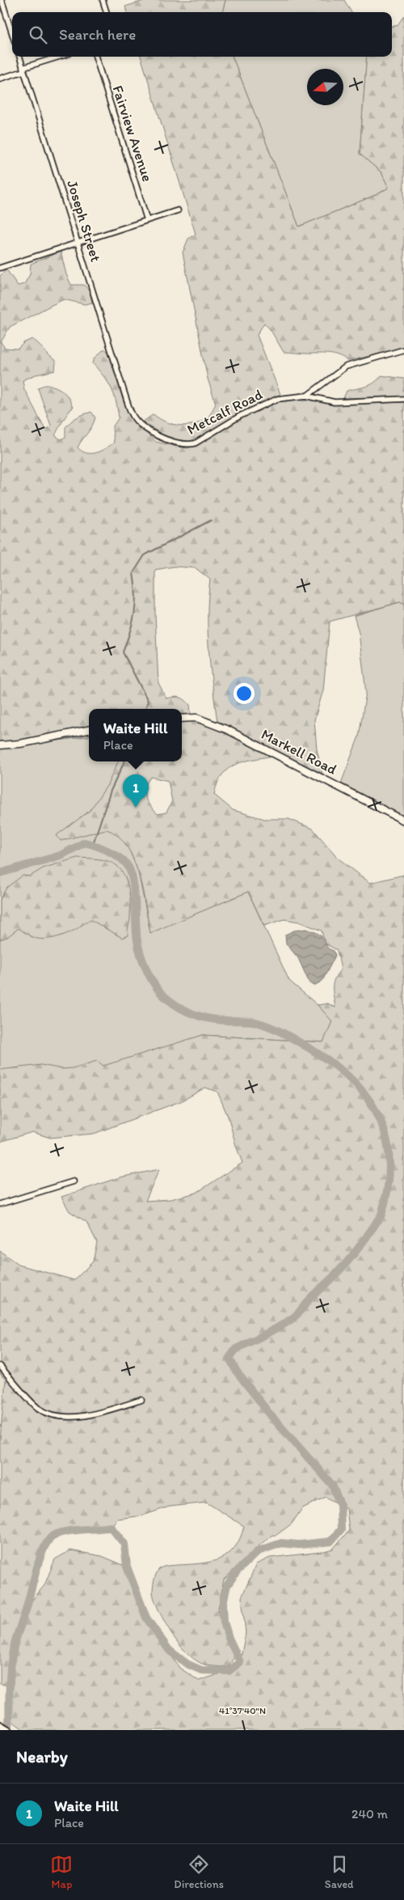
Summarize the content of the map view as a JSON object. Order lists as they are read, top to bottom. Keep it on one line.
{"streets":{"street":["Fairview Avenue","Joseph Street","Metcalf Road","Markell Road"]},"crossings":[["Joseph Street","Metcalf Road"]],"north":"left","page":{"search":"Search here","popup":["Waite Hill","Place"],"pins":"1","heading":"Nearby","list":[{"mark":"1","name":"Waite Hill","note":"Place","value":"240 m"}],"nav":["Map","Directions","Saved"]},"coordinates":["41°37'40\"N"]}
